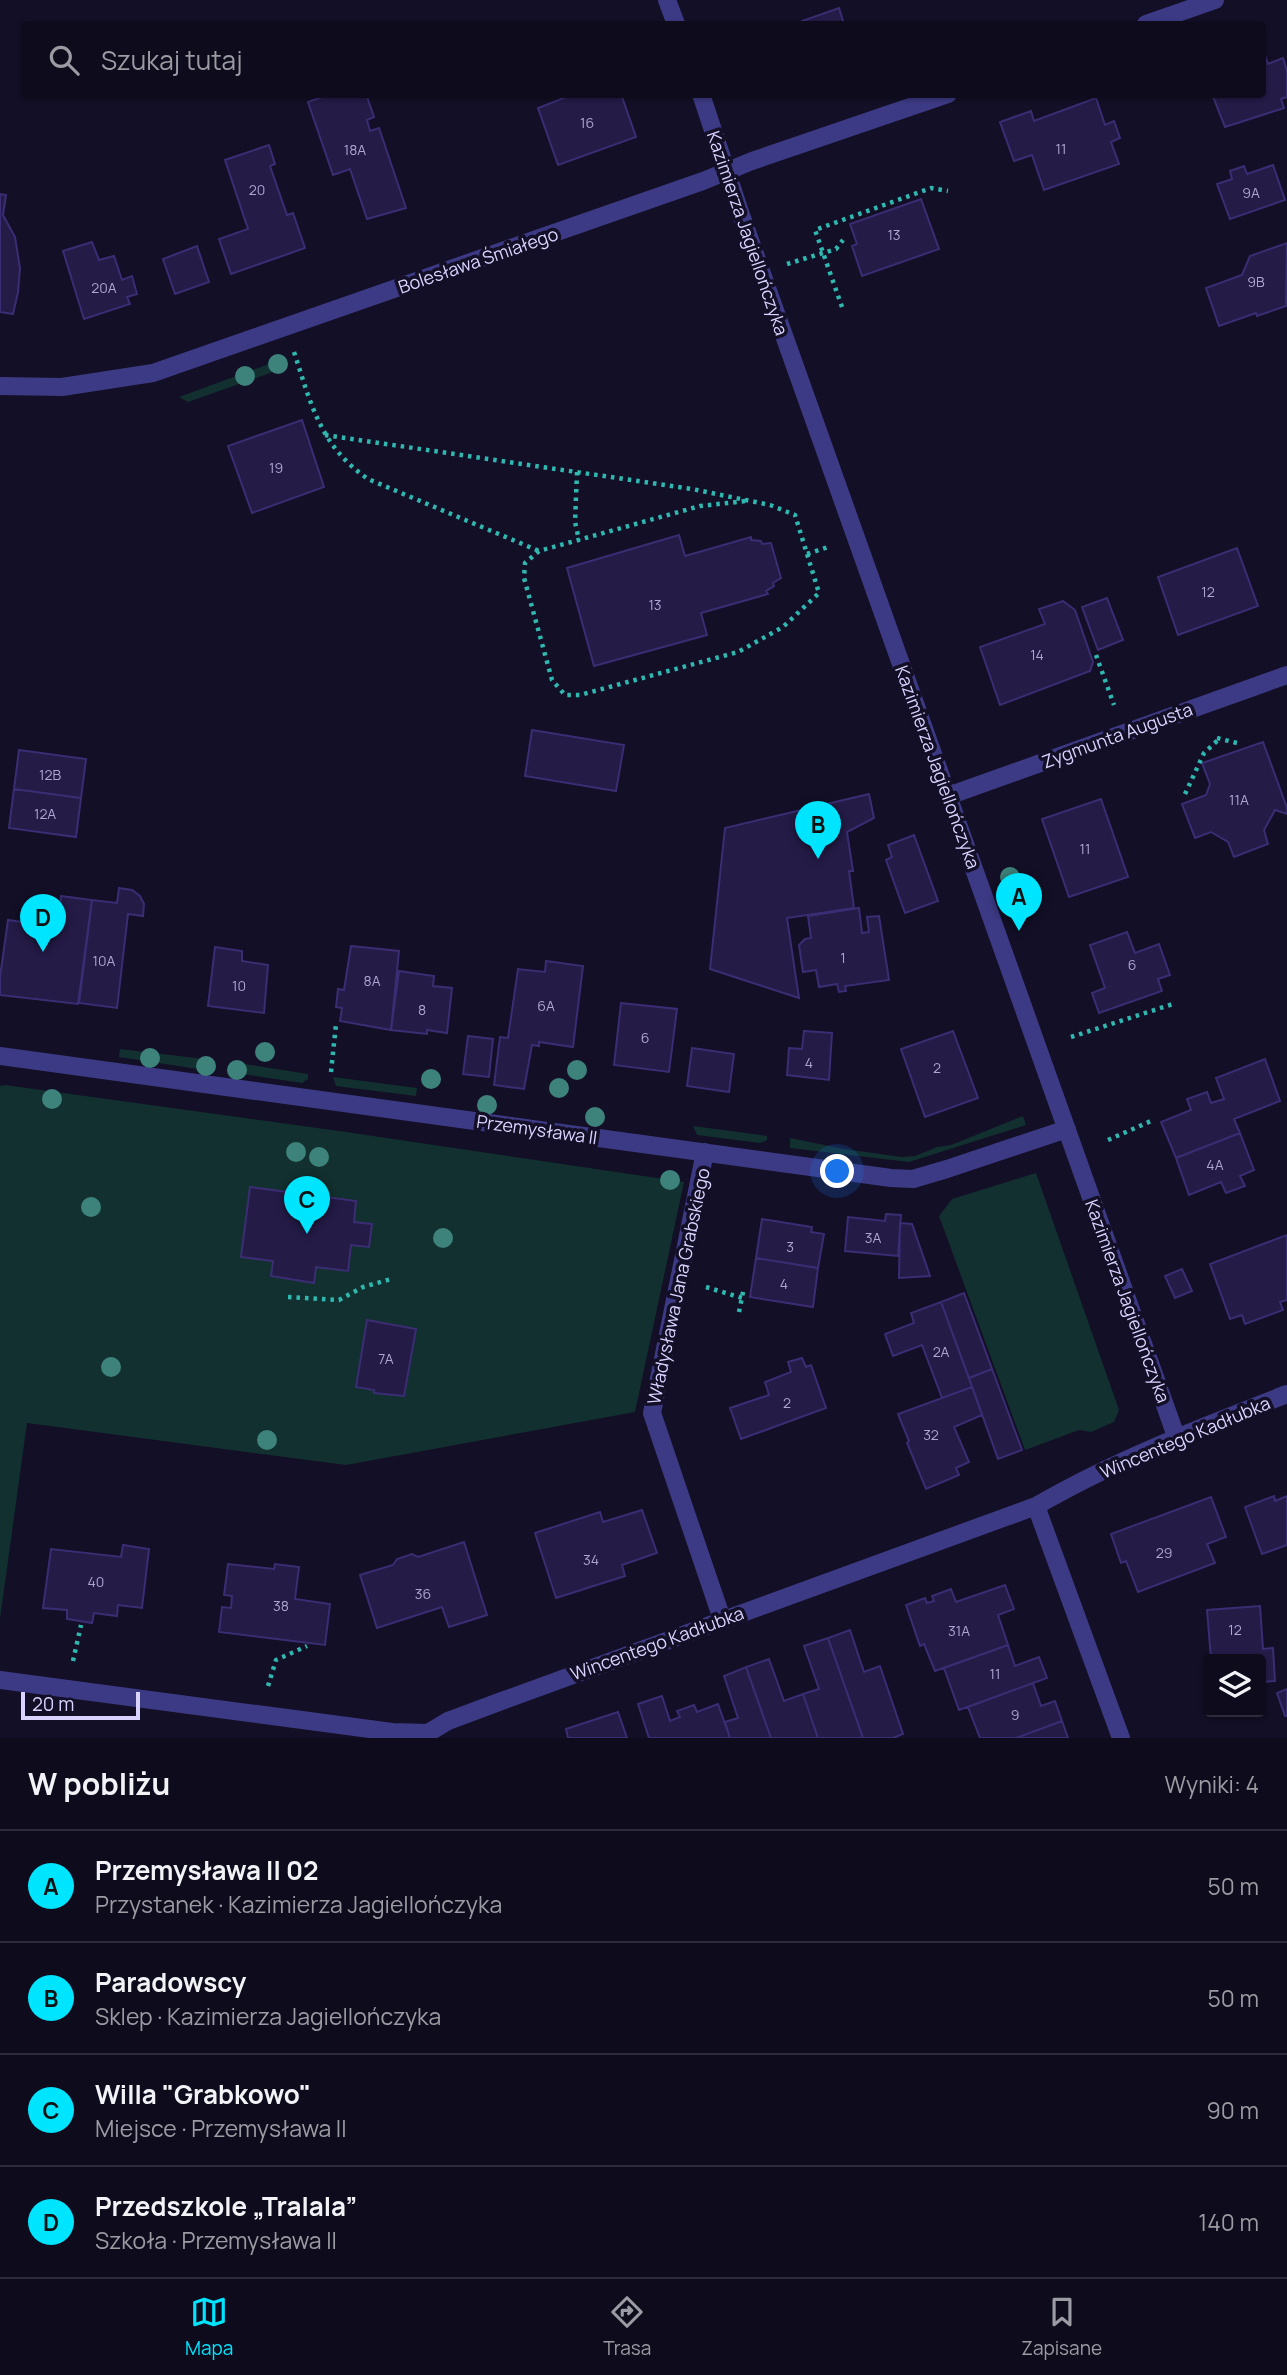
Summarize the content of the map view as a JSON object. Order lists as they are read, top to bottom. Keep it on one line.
{"streets":{"street":["Kazimierza Jagiellończyka","Bolesława Śmiałego","Zygmunta Augusta","Przemysława II","Władysława Jana Grabskiego","Wincentego Kadłubka"]},"crossings":[["Kazimierza Jagiellończyka","Bolesława Śmiałego"],["Kazimierza Jagiellończyka","Zygmunta Augusta"],["Kazimierza Jagiellończyka","Przemysława II"],["Kazimierza Jagiellończyka","Wincentego Kadłubka"],["Przemysława II","Władysława Jana Grabskiego"],["Władysława Jana Grabskiego","Wincentego Kadłubka"]],"house_numbers":["16","11","18A","20","9A","13","9B","20A","19","12","13","14","12B","11A","12A","11","1","10A","6","8A","10","6A","8","6","4","2","4A","3A","3","4","2A","7A","2","32","29","34","40","36","38","12","31A","11","9"],"scale_bar":"20 m","page":{"search":"Szukaj tutaj","pins":["B","A","D","C"],"scale":"20 m","heading":["W pobliżu","Wyniki: 4"],"list":[{"mark":"A","name":"Przemysława II 02","note":"Przystanek · Kazimierza Jagiellończyka","value":"50 m"},{"mark":"B","name":"Paradowscy","note":"Sklep · Kazimierza Jagiellończyka","value":"50 m"},{"mark":"C","name":"Willa \"Grabkowo\"","note":"Miejsce · Przemysława II","value":"90 m"},{"mark":"D","name":"Przedszkole „Tralala”","note":"Szkoła · Przemysława II","value":"140 m"}],"nav":["Mapa","Trasa","Zapisane"]}}
